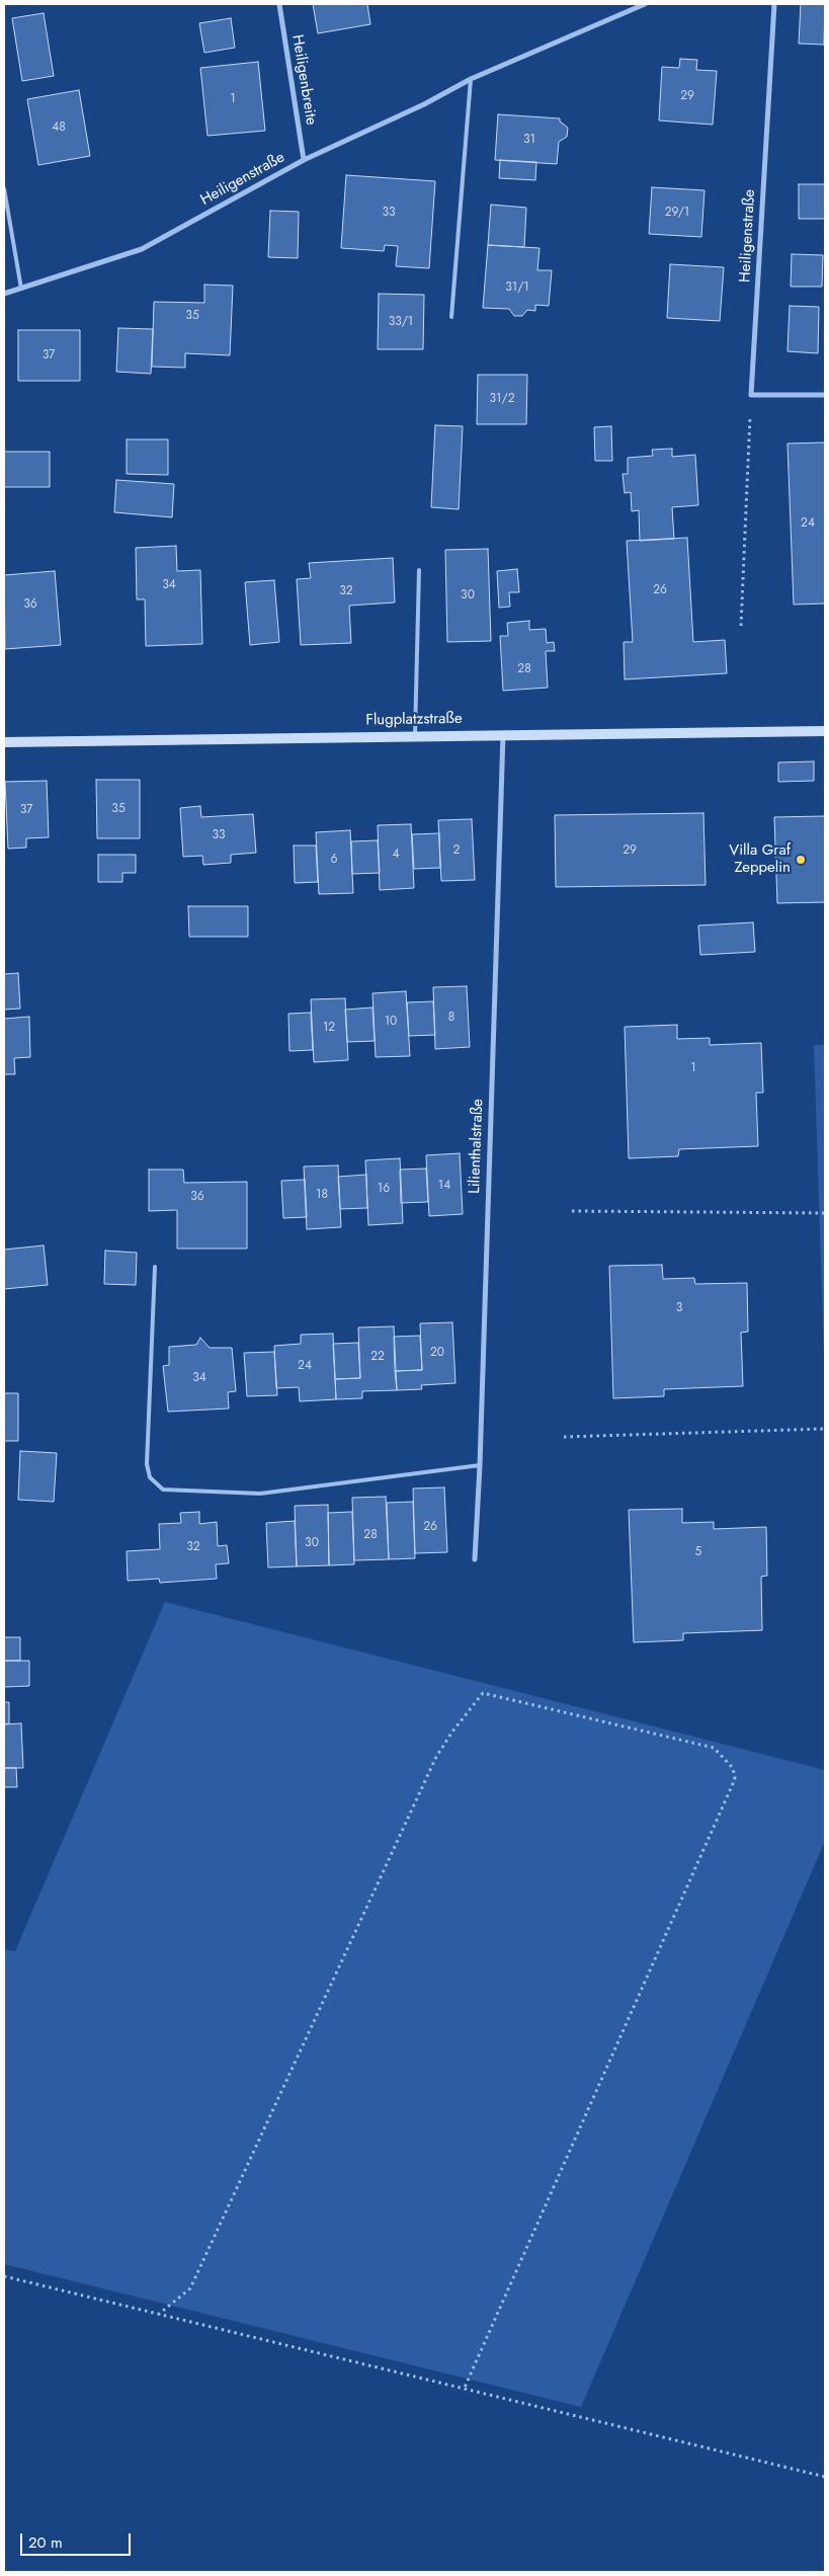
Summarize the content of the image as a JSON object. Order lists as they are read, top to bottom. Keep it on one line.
{"streets":{"street":["Heiligenbreite","Heiligenstraße","Flugplatzstraße","Lilienthalstraße"]},"crossings":[["Heiligenbreite","Heiligenstraße"],["Flugplatzstraße","Lilienthalstraße"]],"places":["Villa Graf Zeppelin"],"house_numbers":["29","1","48","31","33","29/1","31/1","35","33/1","37","31/2","24","34","26","32","30","36","28","35","37","33","2","29","4","6","8","10","12","1","14","16","18","36","3","20","22","24","34","26","28","30","32","5"],"scale_bar":"20 m"}
